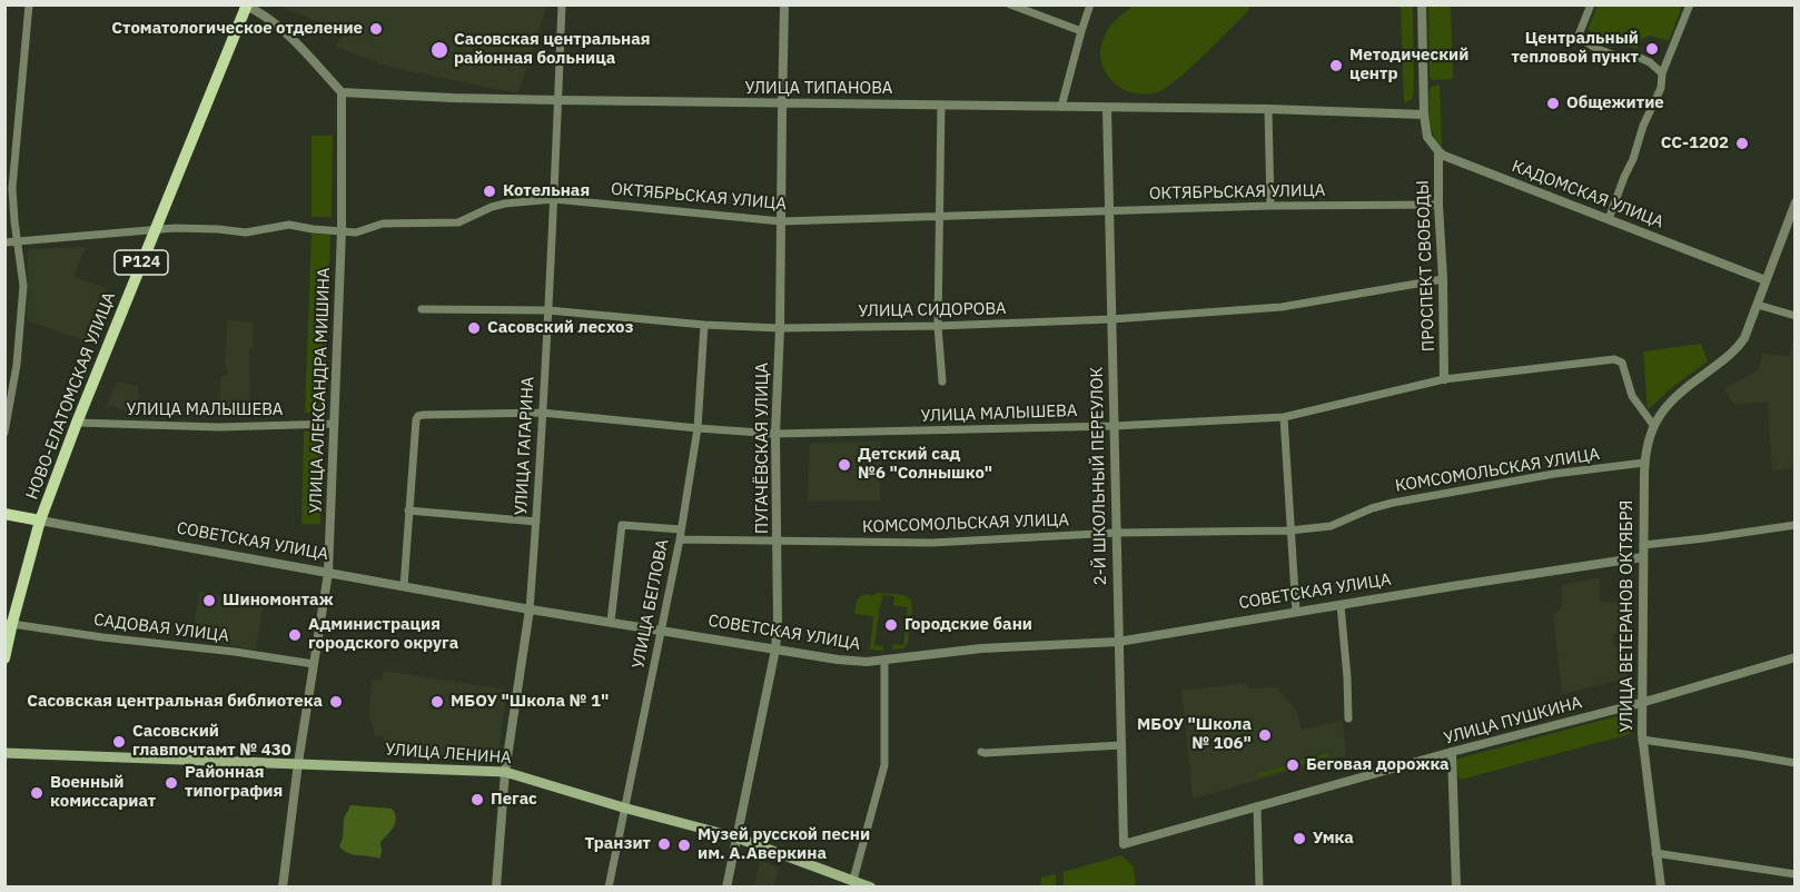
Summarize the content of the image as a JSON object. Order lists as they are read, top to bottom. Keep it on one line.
{"streets":{"main road":["Р124","НОВО-ЕЛАТОМСКАЯ УЛИЦА","СОВЕТСКАЯ УЛИЦА","УЛИЦА ЛЕНИНА"],"street":["УЛИЦА ТИПАНОВА","ОКТЯБРЬСКАЯ УЛИЦА","КАДОМСКАЯ УЛИЦА","ПРОСПЕКТ СВОБОДЫ","УЛИЦА СИДОРОВА","УЛИЦА АЛЕКСАНДРА МИШИНА","УЛИЦА МАЛЫШЕВА","УЛИЦА ГАГАРИНА","ПУГАЧЁВСКАЯ УЛИЦА","КОМСОМОЛЬСКАЯ УЛИЦА","2-Й ШКОЛЬНЫЙ ПЕРЕУЛОК","УЛИЦА БЕГЛОВА","УЛИЦА ВЕТЕРАНОВ ОКТЯБРЯ","САДОВАЯ УЛИЦА","УЛИЦА ПУШКИНА"]},"crossings":[["УЛИЦА ТИПАНОВА","УЛИЦА АЛЕКСАНДРА МИШИНА"],["УЛИЦА ТИПАНОВА","УЛИЦА ГАГАРИНА"],["УЛИЦА ТИПАНОВА","ПУГАЧЁВСКАЯ УЛИЦА"],["УЛИЦА ТИПАНОВА","2-Й ШКОЛЬНЫЙ ПЕРЕУЛОК"],["ОКТЯБРЬСКАЯ УЛИЦА","ПРОСПЕКТ СВОБОДЫ"],["ОКТЯБРЬСКАЯ УЛИЦА","УЛИЦА АЛЕКСАНДРА МИШИНА"],["ОКТЯБРЬСКАЯ УЛИЦА","НОВО-ЕЛАТОМСКАЯ УЛИЦА"],["ОКТЯБРЬСКАЯ УЛИЦА","УЛИЦА ГАГАРИНА"],["ОКТЯБРЬСКАЯ УЛИЦА","ПУГАЧЁВСКАЯ УЛИЦА"],["ОКТЯБРЬСКАЯ УЛИЦА","2-Й ШКОЛЬНЫЙ ПЕРЕУЛОК"],["КАДОМСКАЯ УЛИЦА","ПРОСПЕКТ СВОБОДЫ"],["ПРОСПЕКТ СВОБОДЫ","УЛИЦА СИДОРОВА"],["ПРОСПЕКТ СВОБОДЫ","УЛИЦА МАЛЫШЕВА"],["УЛИЦА СИДОРОВА","УЛИЦА ГАГАРИНА"],["УЛИЦА СИДОРОВА","ПУГАЧЁВСКАЯ УЛИЦА"],["УЛИЦА СИДОРОВА","2-Й ШКОЛЬНЫЙ ПЕРЕУЛОК"],["УЛИЦА СИДОРОВА","УЛИЦА БЕГЛОВА"],["УЛИЦА АЛЕКСАНДРА МИШИНА","УЛИЦА МАЛЫШЕВА"],["УЛИЦА АЛЕКСАНДРА МИШИНА","СОВЕТСКАЯ УЛИЦА"],["УЛИЦА АЛЕКСАНДРА МИШИНА","САДОВАЯ УЛИЦА"],["УЛИЦА АЛЕКСАНДРА МИШИНА","УЛИЦА ЛЕНИНА"],["НОВО-ЕЛАТОМСКАЯ УЛИЦА","УЛИЦА МАЛЫШЕВА"],["НОВО-ЕЛАТОМСКАЯ УЛИЦА","СОВЕТСКАЯ УЛИЦА"],["НОВО-ЕЛАТОМСКАЯ УЛИЦА","САДОВАЯ УЛИЦА"],["УЛИЦА МАЛЫШЕВА","УЛИЦА ГАГАРИНА"],["УЛИЦА МАЛЫШЕВА","ПУГАЧЁВСКАЯ УЛИЦА"],["УЛИЦА МАЛЫШЕВА","2-Й ШКОЛЬНЫЙ ПЕРЕУЛОК"],["УЛИЦА МАЛЫШЕВА","УЛИЦА БЕГЛОВА"],["УЛИЦА МАЛЫШЕВА","УЛИЦА ВЕТЕРАНОВ ОКТЯБРЯ"],["УЛИЦА ГАГАРИНА","СОВЕТСКАЯ УЛИЦА"],["УЛИЦА ГАГАРИНА","УЛИЦА ЛЕНИНА"],["ПУГАЧЁВСКАЯ УЛИЦА","КОМСОМОЛЬСКАЯ УЛИЦА"],["ПУГАЧЁВСКАЯ УЛИЦА","СОВЕТСКАЯ УЛИЦА"],["ПУГАЧЁВСКАЯ УЛИЦА","УЛИЦА ЛЕНИНА"],["КОМСОМОЛЬСКАЯ УЛИЦА","2-Й ШКОЛЬНЫЙ ПЕРЕУЛОК"],["КОМСОМОЛЬСКАЯ УЛИЦА","УЛИЦА БЕГЛОВА"],["КОМСОМОЛЬСКАЯ УЛИЦА","УЛИЦА ВЕТЕРАНОВ ОКТЯБРЯ"],["2-Й ШКОЛЬНЫЙ ПЕРЕУЛОК","СОВЕТСКАЯ УЛИЦА"],["2-Й ШКОЛЬНЫЙ ПЕРЕУЛОК","УЛИЦА ПУШКИНА"],["СОВЕТСКАЯ УЛИЦА","УЛИЦА БЕГЛОВА"],["СОВЕТСКАЯ УЛИЦА","УЛИЦА ВЕТЕРАНОВ ОКТЯБРЯ"],["УЛИЦА БЕГЛОВА","УЛИЦА ЛЕНИНА"],["УЛИЦА ВЕТЕРАНОВ ОКТЯБРЯ","УЛИЦА ПУШКИНА"]],"places":["Стоматологическое отделение","Центральный тепловой пункт","Сасовская центральная районная больница","Методический центр","Общежитие","СС-1202","Котельная","Сасовский лесхоз","Детский сад №6 \"Солнышко\"","Шиномонтаж","Городские бани","Администрация городского округа","Сасовская центральная библиотека","МБОУ \"Школа № 1\"","МБОУ \"Школа № 106\"","Сасовский главпочтамт № 430","Беговая дорожка","Районная типография","Военный комиссариат","Пегас","Умка","Транзит","Музей русской песни им. А.Аверкина"]}
